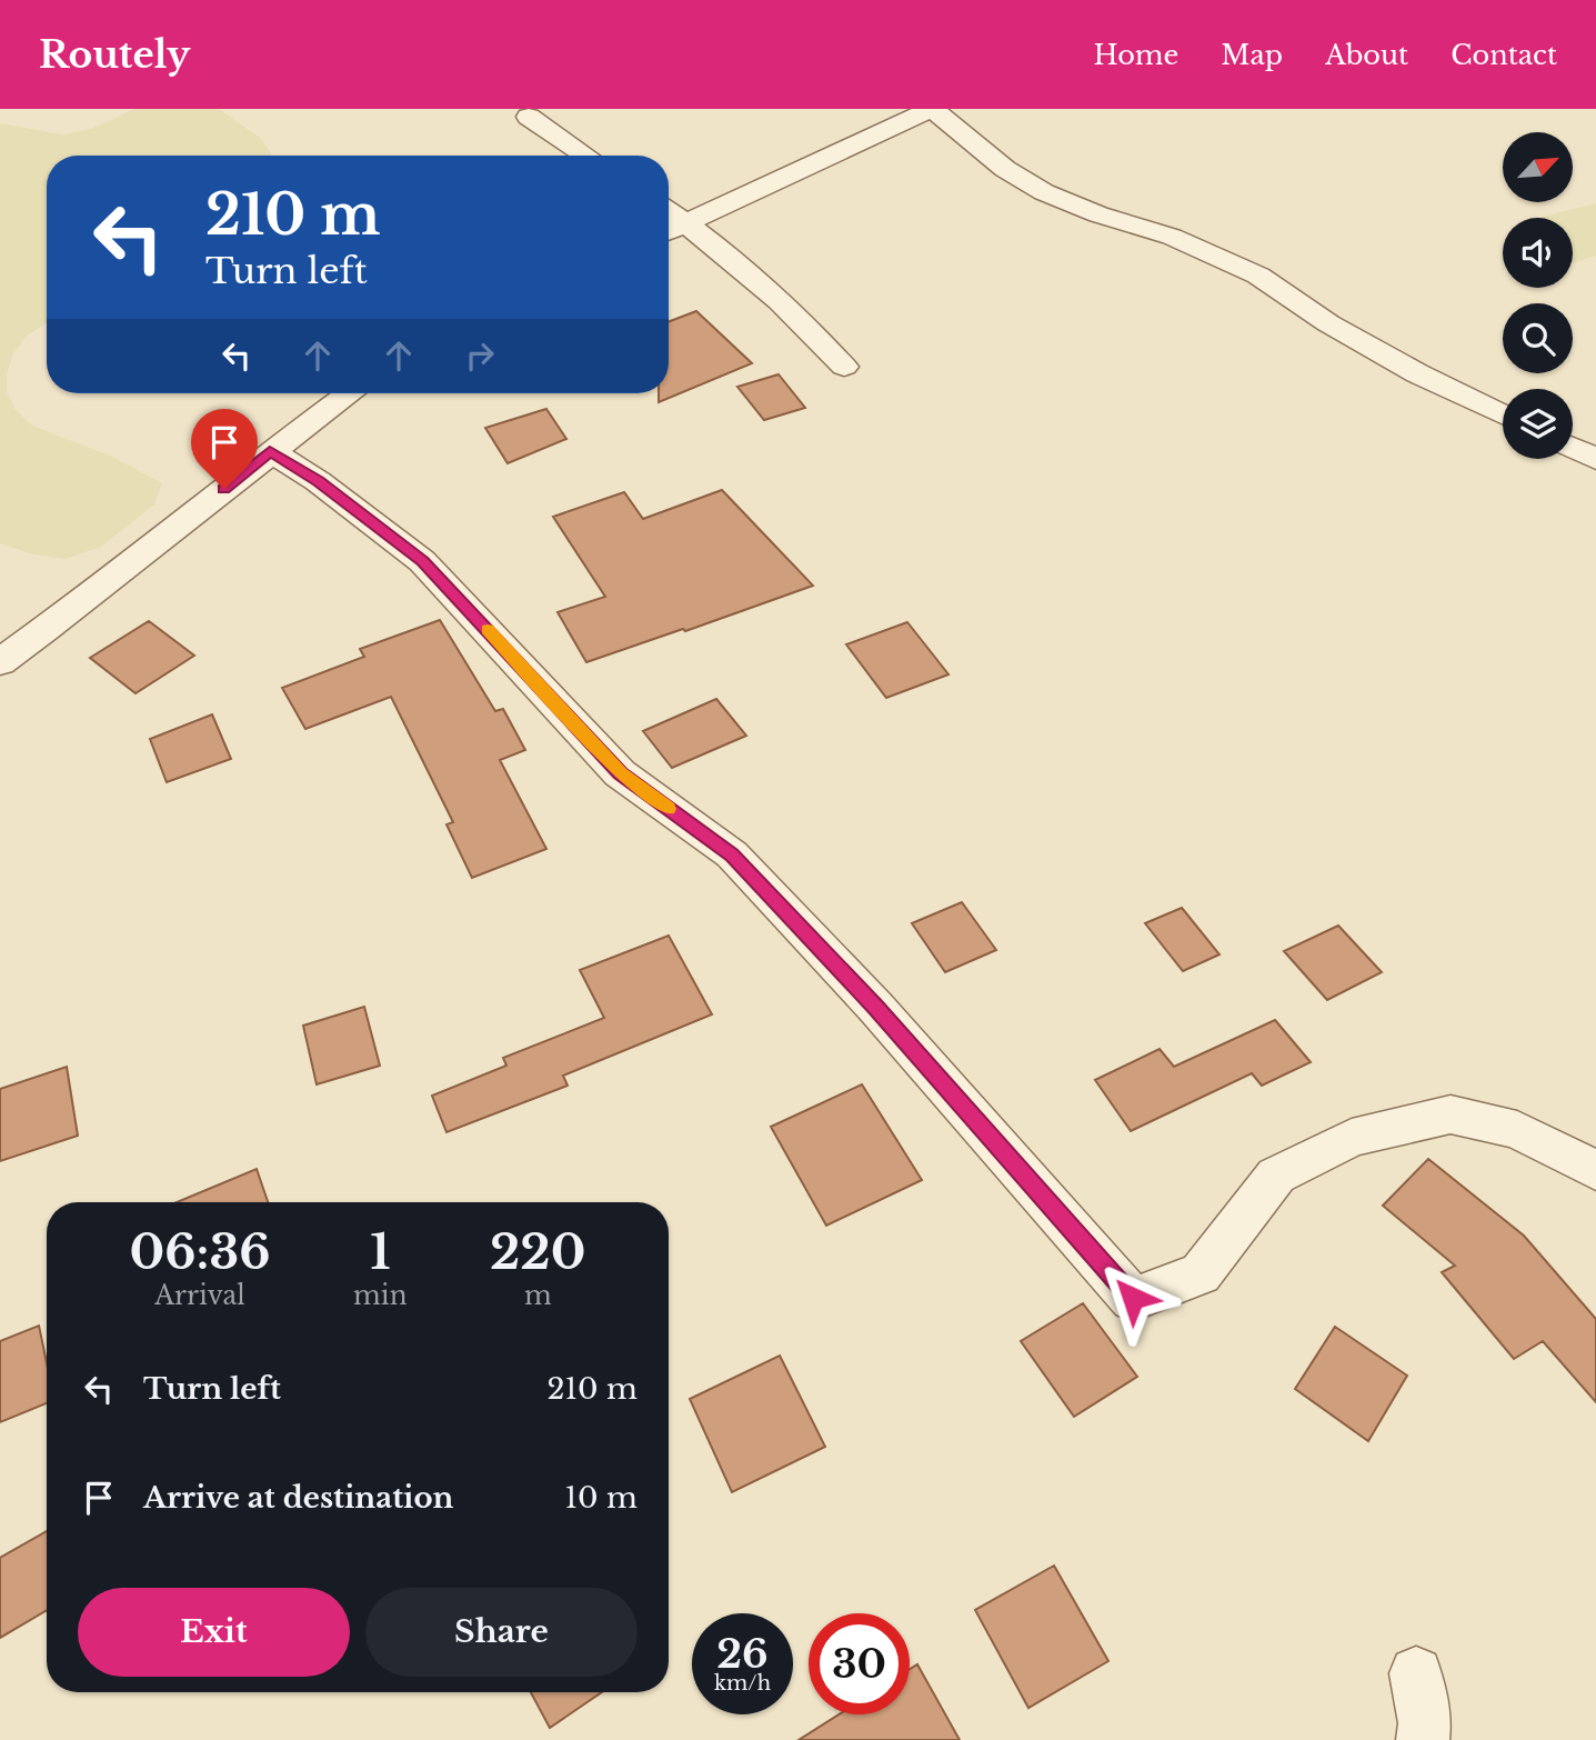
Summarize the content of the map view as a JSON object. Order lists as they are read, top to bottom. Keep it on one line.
{"north":"top right","page":{"header":"Routely","nav":["Home","Map","About","Contact"],"turn":["210 m","Turn left"],"eta":["06:36","Arrival","1","min","220","m"],"list":[{"name":"Turn left","value":"210 m"},{"name":"Arrive at destination","value":"10 m"}],"buttons":["Exit","Share"],"speed":"26 km/h","limit":"30"}}
